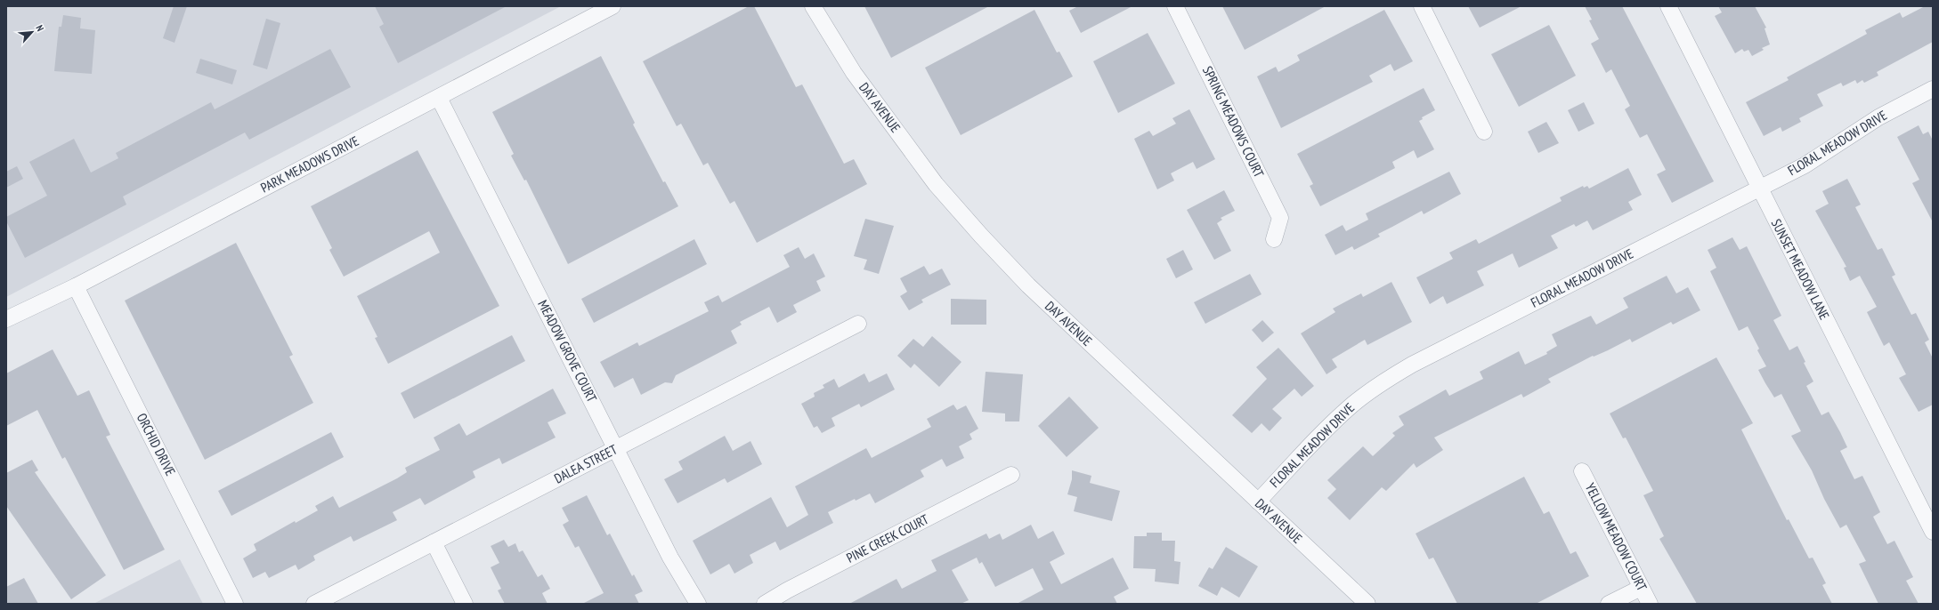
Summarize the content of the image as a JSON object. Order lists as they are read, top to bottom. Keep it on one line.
{"streets":{"street":["DAY AVENUE","SPRING MEADOWS COURT","FLORAL MEADOW DRIVE","PARK MEADOWS DRIVE","SUNSET MEADOW LANE","MEADOW GROVE COURT","ORCHID DRIVE","DALEA STREET","YELLOW MEADOW COURT","PINE CREEK COURT"]},"crossings":[["DAY AVENUE","FLORAL MEADOW DRIVE"],["FLORAL MEADOW DRIVE","SUNSET MEADOW LANE"],["PARK MEADOWS DRIVE","MEADOW GROVE COURT"],["PARK MEADOWS DRIVE","ORCHID DRIVE"],["MEADOW GROVE COURT","DALEA STREET"]],"north":"top right"}
